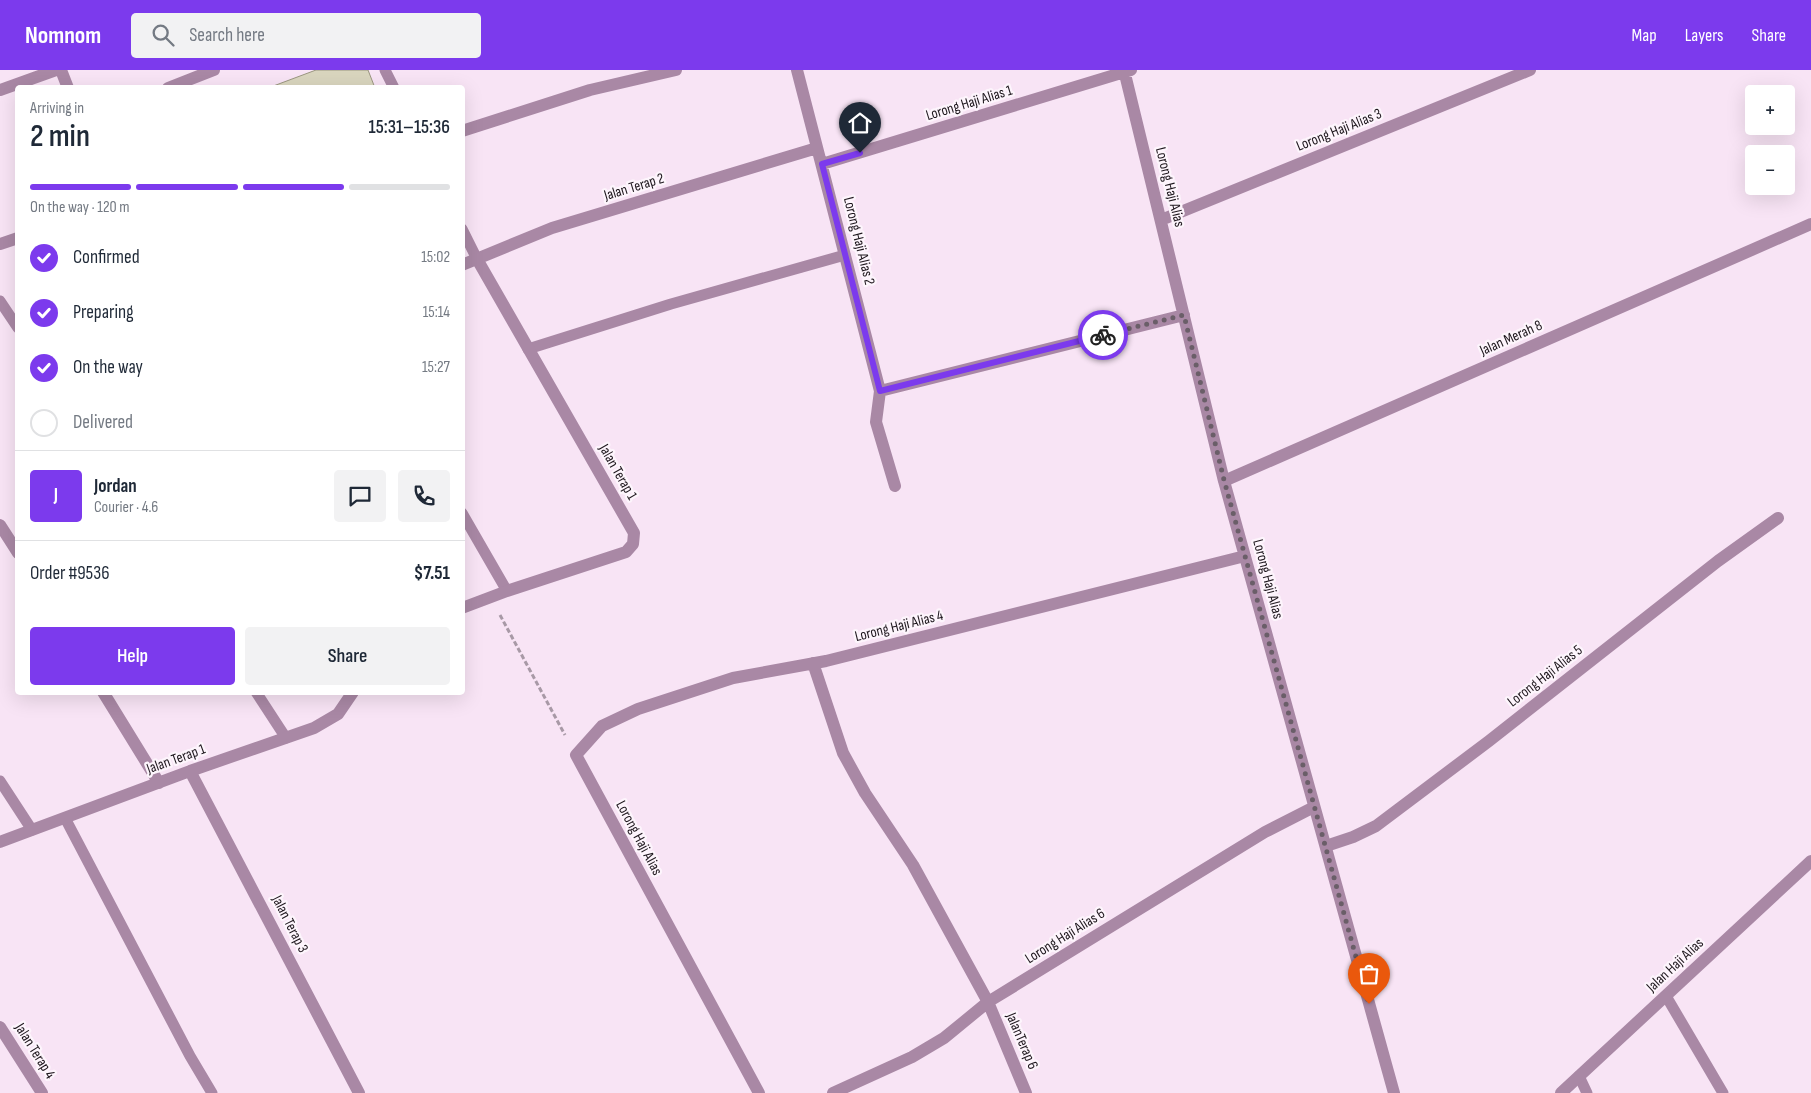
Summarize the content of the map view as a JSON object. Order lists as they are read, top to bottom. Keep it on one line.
{"streets":{"street":["Lorong Haji Alias 1","Lorong Haji Alias 3","Jalan Terap 2","Lorong Haji Alias","Lorong Haji Alias 2","Jalan Merah 8","Jalan Terap 1","Lorong Haji Alias 4","Lorong Haji Alias 5","Jalan Terap 3","Lorong Haji Alias 6","Jalan Haji Alias","JalanTerap 6","Jalan Terap 4"]},"crossings":[["Lorong Haji Alias 1","Lorong Haji Alias"],["Lorong Haji Alias 1","Lorong Haji Alias 2"],["Lorong Haji Alias 3","Lorong Haji Alias"],["Jalan Terap 2","Lorong Haji Alias 2"],["Jalan Terap 2","Jalan Terap 1"],["Lorong Haji Alias","Jalan Merah 8"],["Lorong Haji Alias","Lorong Haji Alias 4"],["Lorong Haji Alias","Lorong Haji Alias 5"],["Lorong Haji Alias","Lorong Haji Alias 6"],["Jalan Terap 1","Jalan Terap 3"],["Lorong Haji Alias 6","JalanTerap 6"]],"page":{"header":"Nomnom","search":"Search here","nav":["Map","Layers","Share"],"map_buttons":["+","−"],"heading":["2 min","Arriving in","15:31–15:36"],"panel":["Jordan","Courier · 4.6","Order #9536","$7.51"],"bar":"On the way · 120 m","list":[["Confirmed","15:02"],["Preparing","15:14"],["On the way","15:27"],"Delivered"],"round":"J","buttons":["Help","Share"]}}
